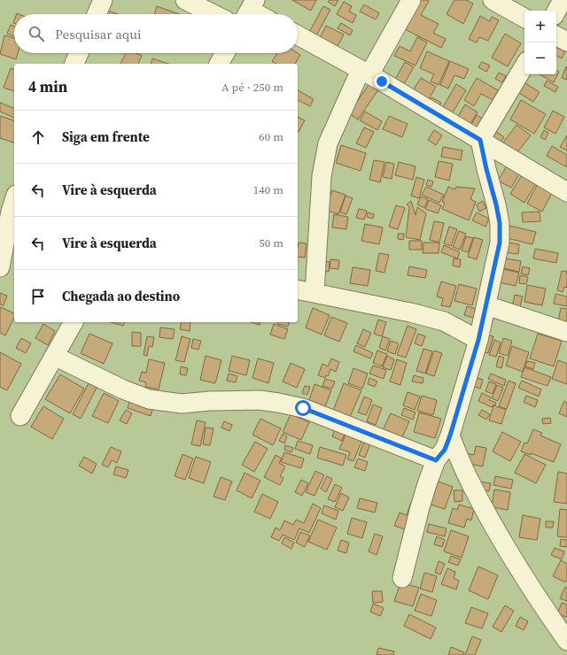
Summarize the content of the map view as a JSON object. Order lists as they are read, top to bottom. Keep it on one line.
{"page":{"map_buttons":["+","−"],"search":"Pesquisar aqui","heading":["4 min","A pé · 250 m"],"list":[["Siga em frente","60 m"],["Vire à esquerda","140 m"],["Vire à esquerda","50 m"],"Chegada ao destino"]}}
